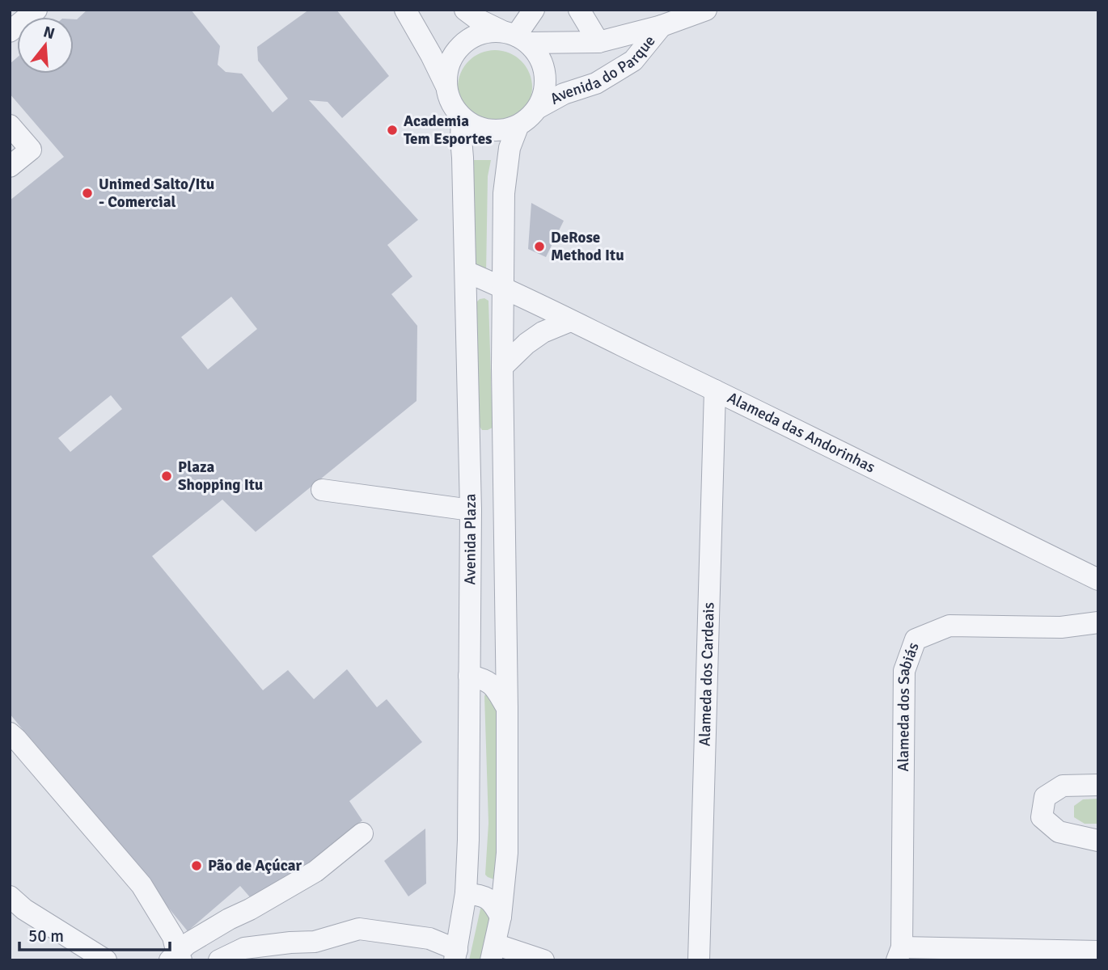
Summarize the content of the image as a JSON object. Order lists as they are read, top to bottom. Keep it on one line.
{"streets":{"street":["Avenida do Parque","Alameda das Andorinhas","Avenida Plaza","Alameda dos Cardeais","Alameda dos Sabiás"]},"crossings":[["Avenida do Parque","Avenida Plaza"],["Alameda das Andorinhas","Avenida Plaza"],["Alameda das Andorinhas","Alameda dos Cardeais"]],"places":["Academia Tem Esportes","Unimed Salto/Itu - Comercial","DeRose Method Itu","Plaza Shopping Itu","Pão de Açúcar"],"scale_bar":"50 m","north":"top"}
